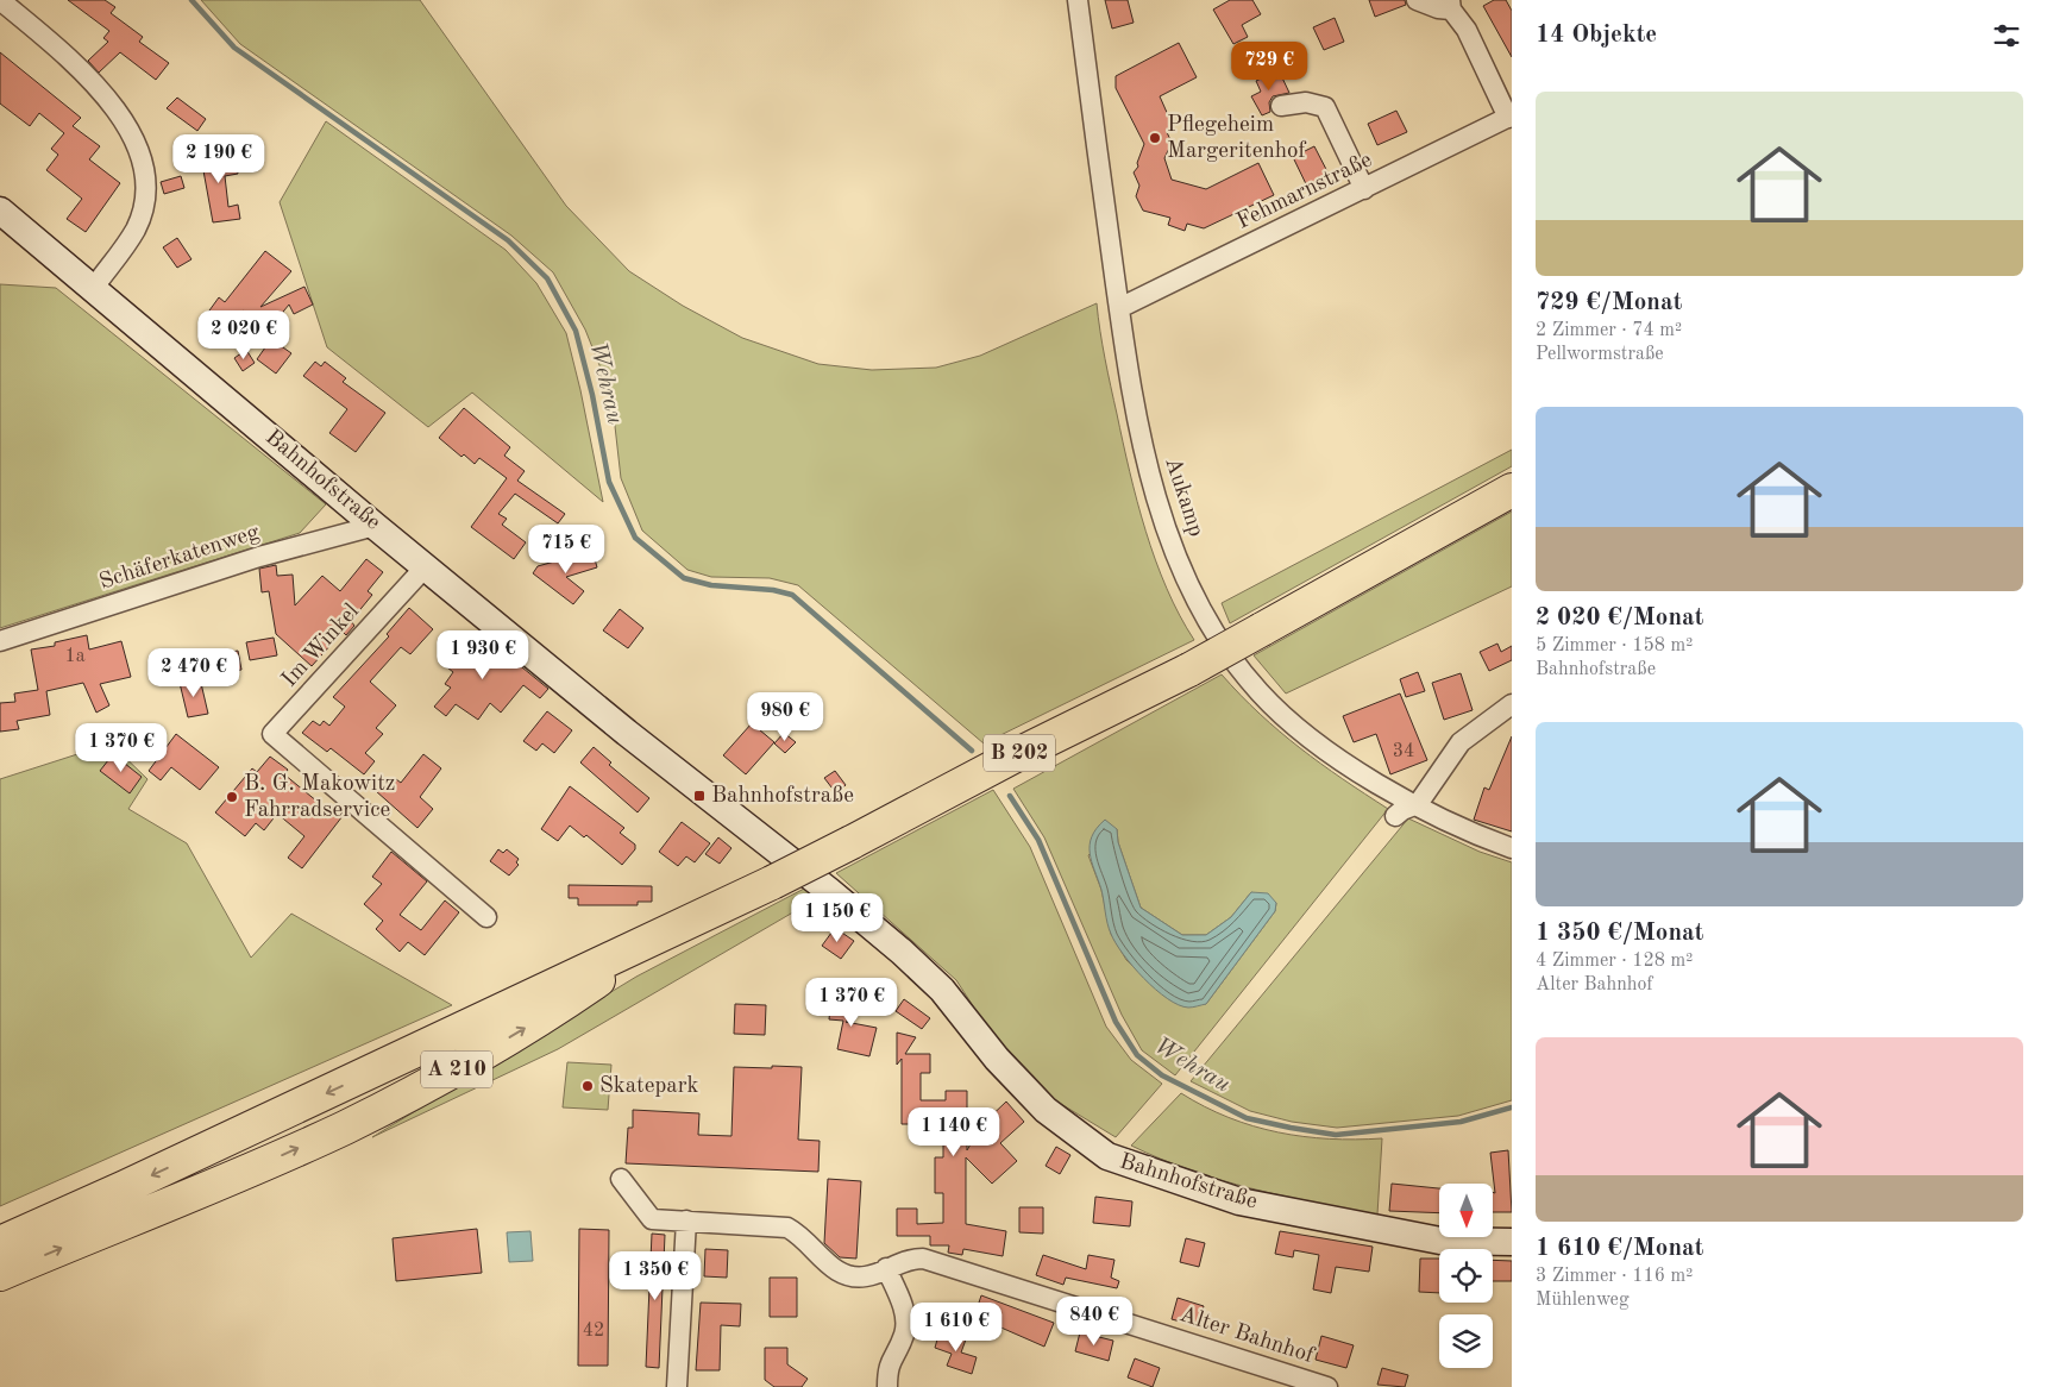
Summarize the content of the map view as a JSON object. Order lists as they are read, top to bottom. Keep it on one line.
{"streets":{"highway":["B 202","A 210"],"main road":["Bahnhofstraße"],"street":["Fehmarnstraße","Aukamp","Schäferkatenweg","Im Winkel","Alter Bahnhof"]},"crossings":[["Fehmarnstraße","Aukamp"],["Bahnhofstraße","Schäferkatenweg"],["Bahnhofstraße","Im Winkel"],["B 202","A 210"]],"water":["Wehrau"],"places":{"other":["Pflegeheim Margeritenhof","B. G. Makowitz Fahrradservice","Skatepark"],"transit":["Bahnhofstraße"]},"house_numbers":["1a","34","42"],"north":"bottom","page":{"heading":"14 Objekte","price":["729 €","2 190 €","2 020 €","715 €","1 930 €","2 470 €","980 €","1 370 €","1 150 €","1 370 €","1 140 €","1 350 €","840 €","1 610 €"],"list":[{"name":"729 €/Monat","note":"2 Zimmer · 74 m² · Pellwormstraße"},{"name":"2 020 €/Monat","note":"5 Zimmer · 158 m² · Bahnhofstraße"},{"name":"1 350 €/Monat","note":"4 Zimmer · 128 m² · Alter Bahnhof"},{"name":"1 610 €/Monat","note":"3 Zimmer · 116 m² · Mühlenweg"}]}}
